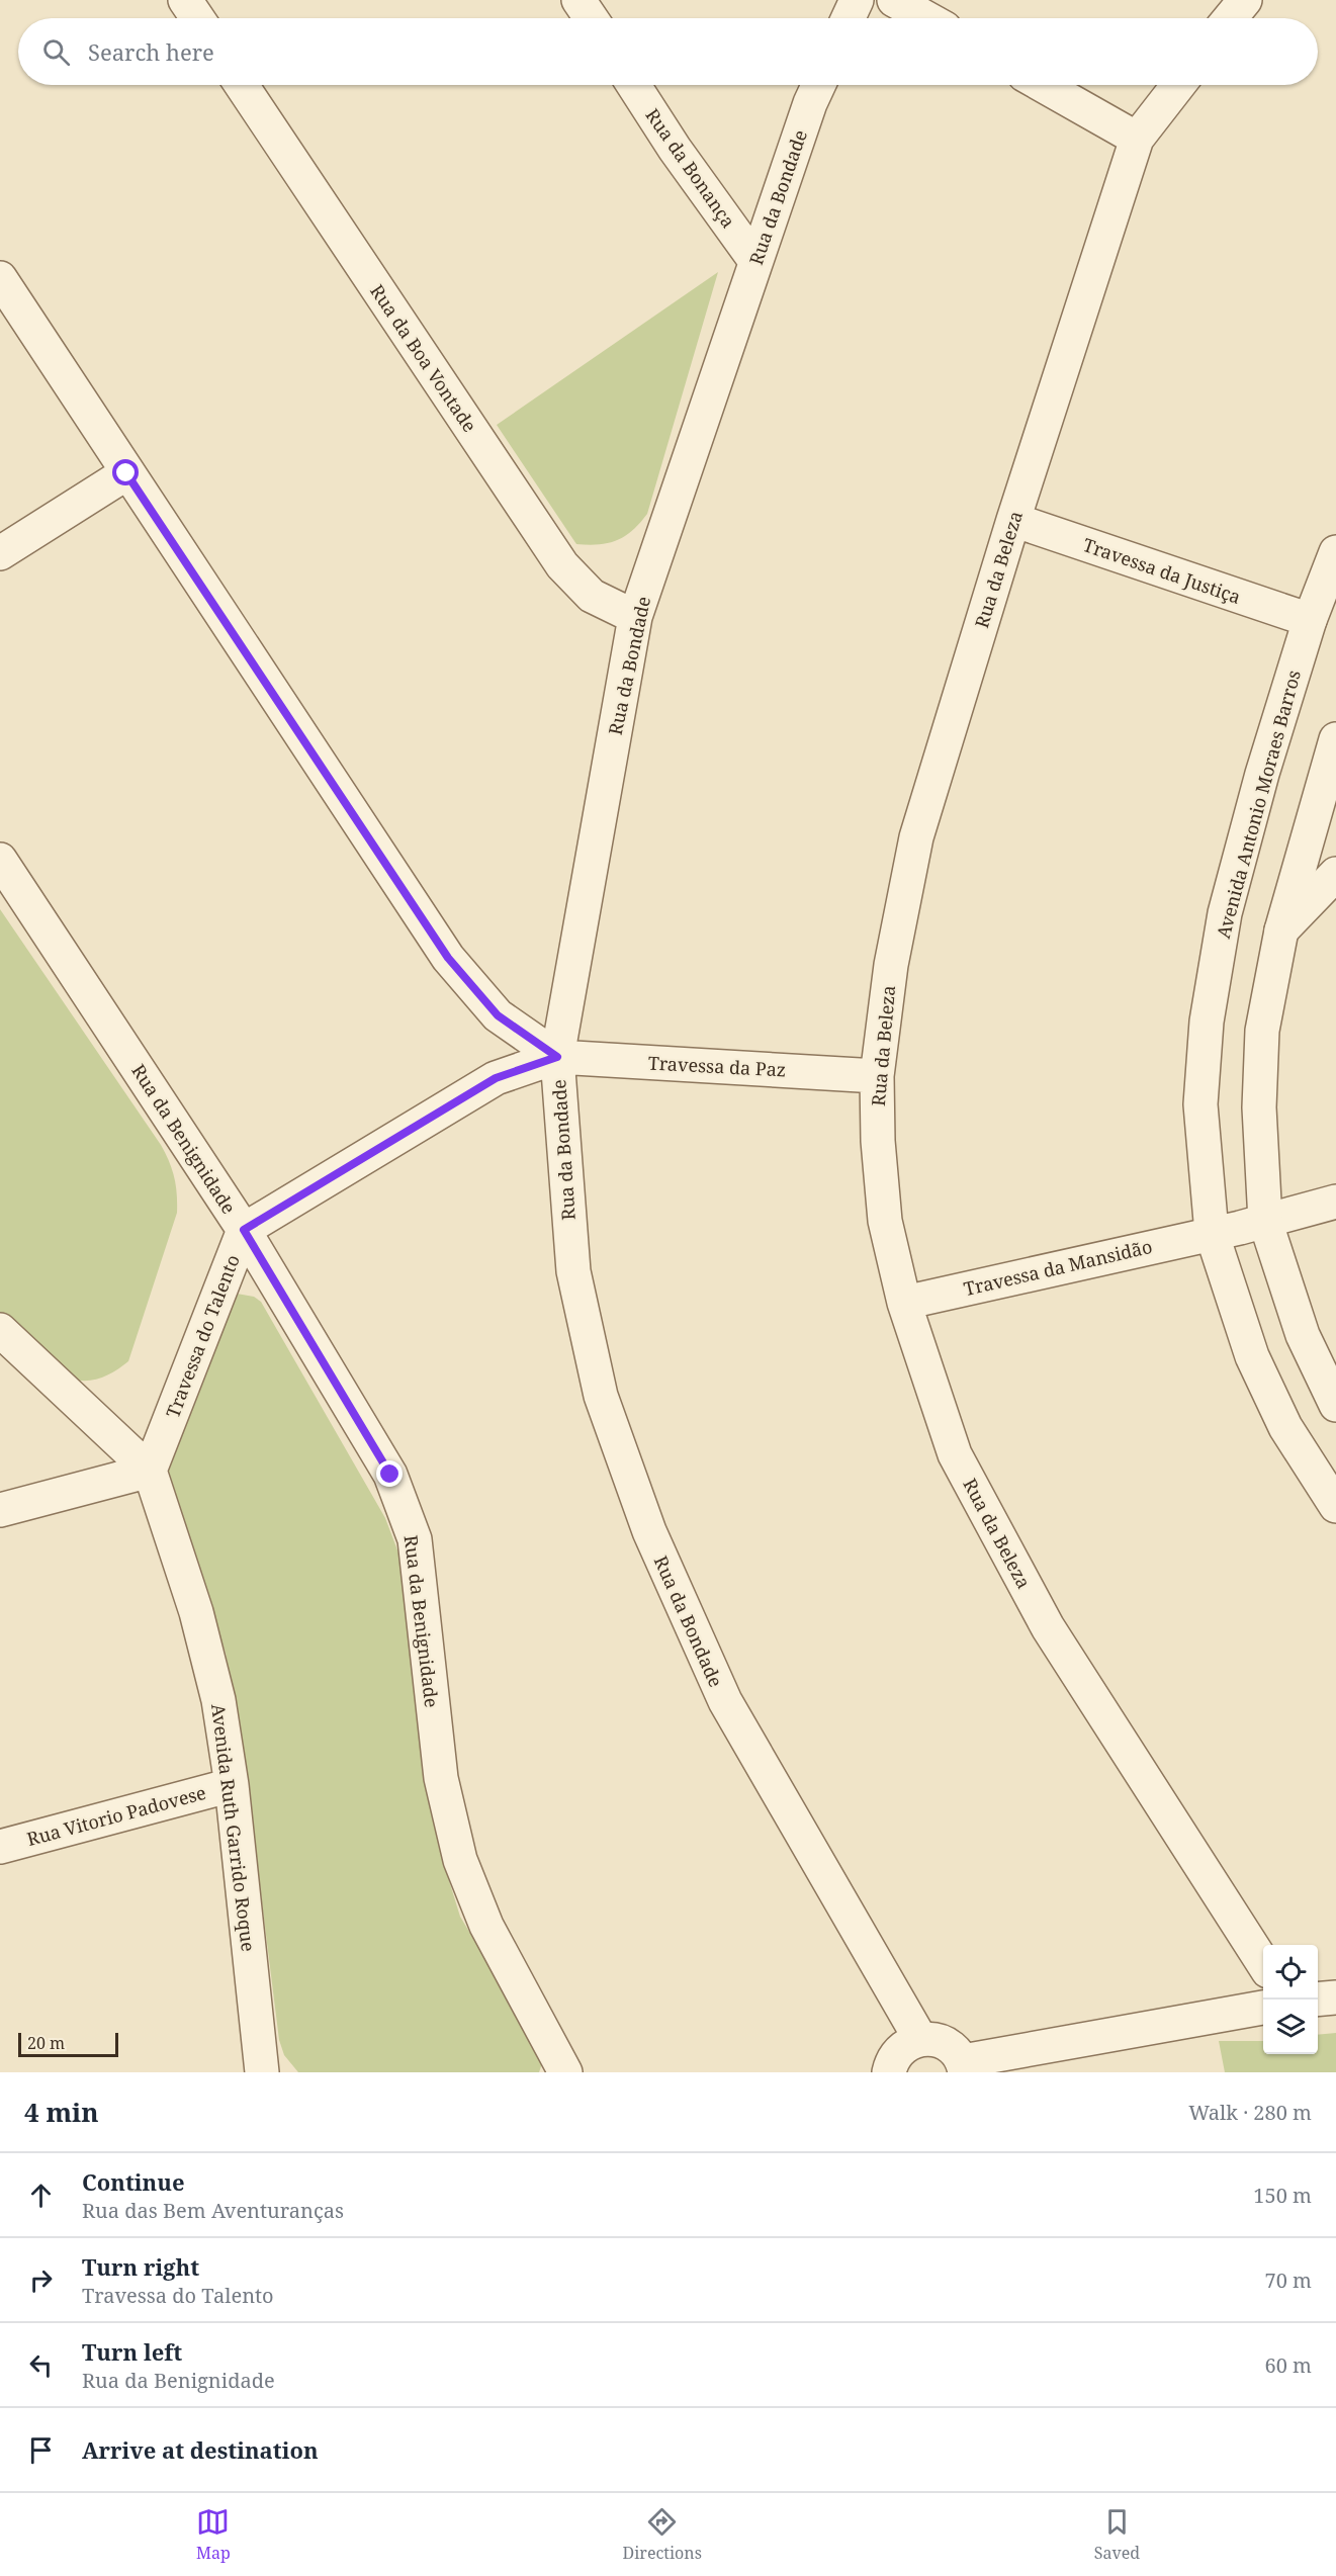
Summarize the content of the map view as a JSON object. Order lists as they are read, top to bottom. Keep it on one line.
{"streets":{"street":["Rua da Bonança","Rua da Bondade","Rua da Boa Vontade","Rua da Beleza","Travessa da Justiça","Avenida Antonio Moraes Barros","Travessa da Paz","Rua da Benignidade","Travessa da Mansidão","Travessa do Talento","Rua Vitorio Padovese","Avenida Ruth Garrido Roque"]},"crossings":[["Rua da Bonança","Rua da Bondade"],["Rua da Bondade","Rua da Boa Vontade"],["Rua da Bondade","Travessa da Paz"],["Rua da Beleza","Travessa da Justiça"],["Rua da Beleza","Travessa da Paz"],["Rua da Beleza","Travessa da Mansidão"],["Travessa da Justiça","Avenida Antonio Moraes Barros"],["Avenida Antonio Moraes Barros","Travessa da Mansidão"],["Rua da Benignidade","Travessa do Talento"],["Travessa do Talento","Avenida Ruth Garrido Roque"],["Rua Vitorio Padovese","Avenida Ruth Garrido Roque"]],"scale_bar":"20 m","page":{"search":"Search here","scale":"20 m","heading":["4 min","Walk · 280 m"],"list":[["Continue","Rua das Bem Aventuranças","150 m"],["Turn right","Travessa do Talento","70 m"],["Turn left","Rua da Benignidade","60 m"],"Arrive at destination"],"nav":["Map","Directions","Saved"]}}
